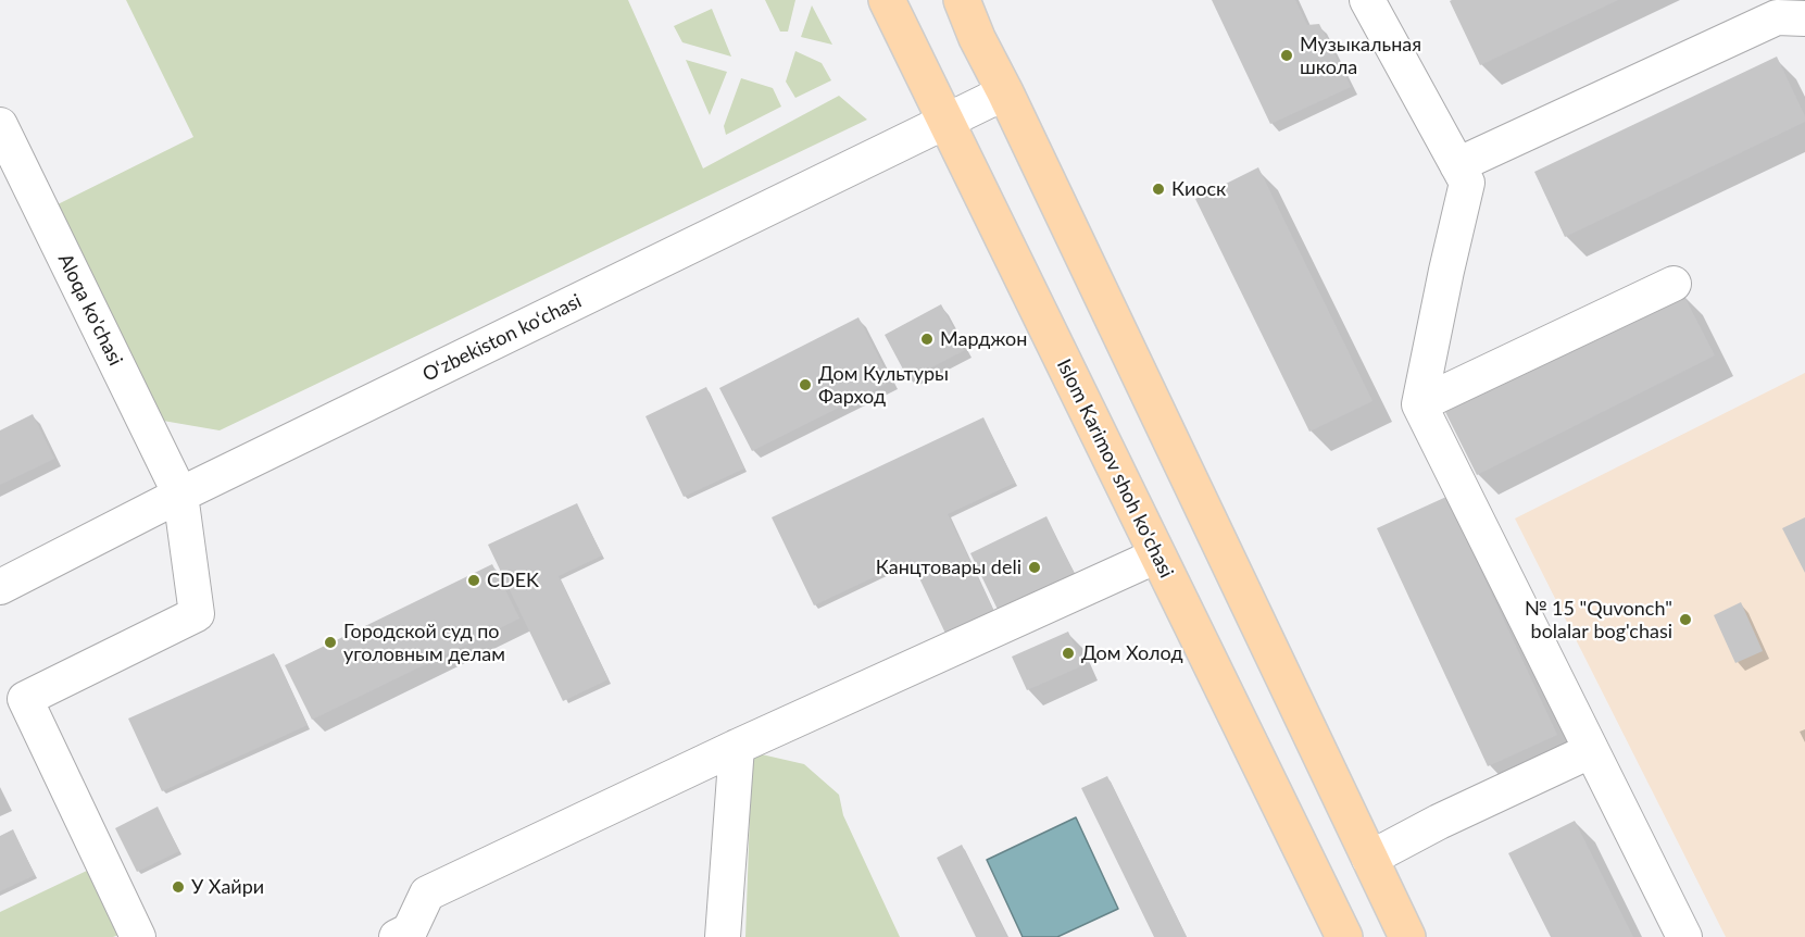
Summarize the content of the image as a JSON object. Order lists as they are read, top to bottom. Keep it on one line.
{"streets":{"main road":["Islom Karimov shoh ko'chasi"],"street":["Aloqa ko'chasi","O‘zbekiston ko‘chasi"]},"crossings":[["Aloqa ko'chasi","O‘zbekiston ko‘chasi"],["O‘zbekiston ko‘chasi","Islom Karimov shoh ko'chasi"]],"places":["Музыкальная школа","Киоск","Марджон","Дом Культуры Фарход","Канцтовары deli","CDEK","№ 15 \"Quvonch\" bolalar bog'chasi","Городской суд по уголовным делам","Дом Холод","У Хайри"]}
